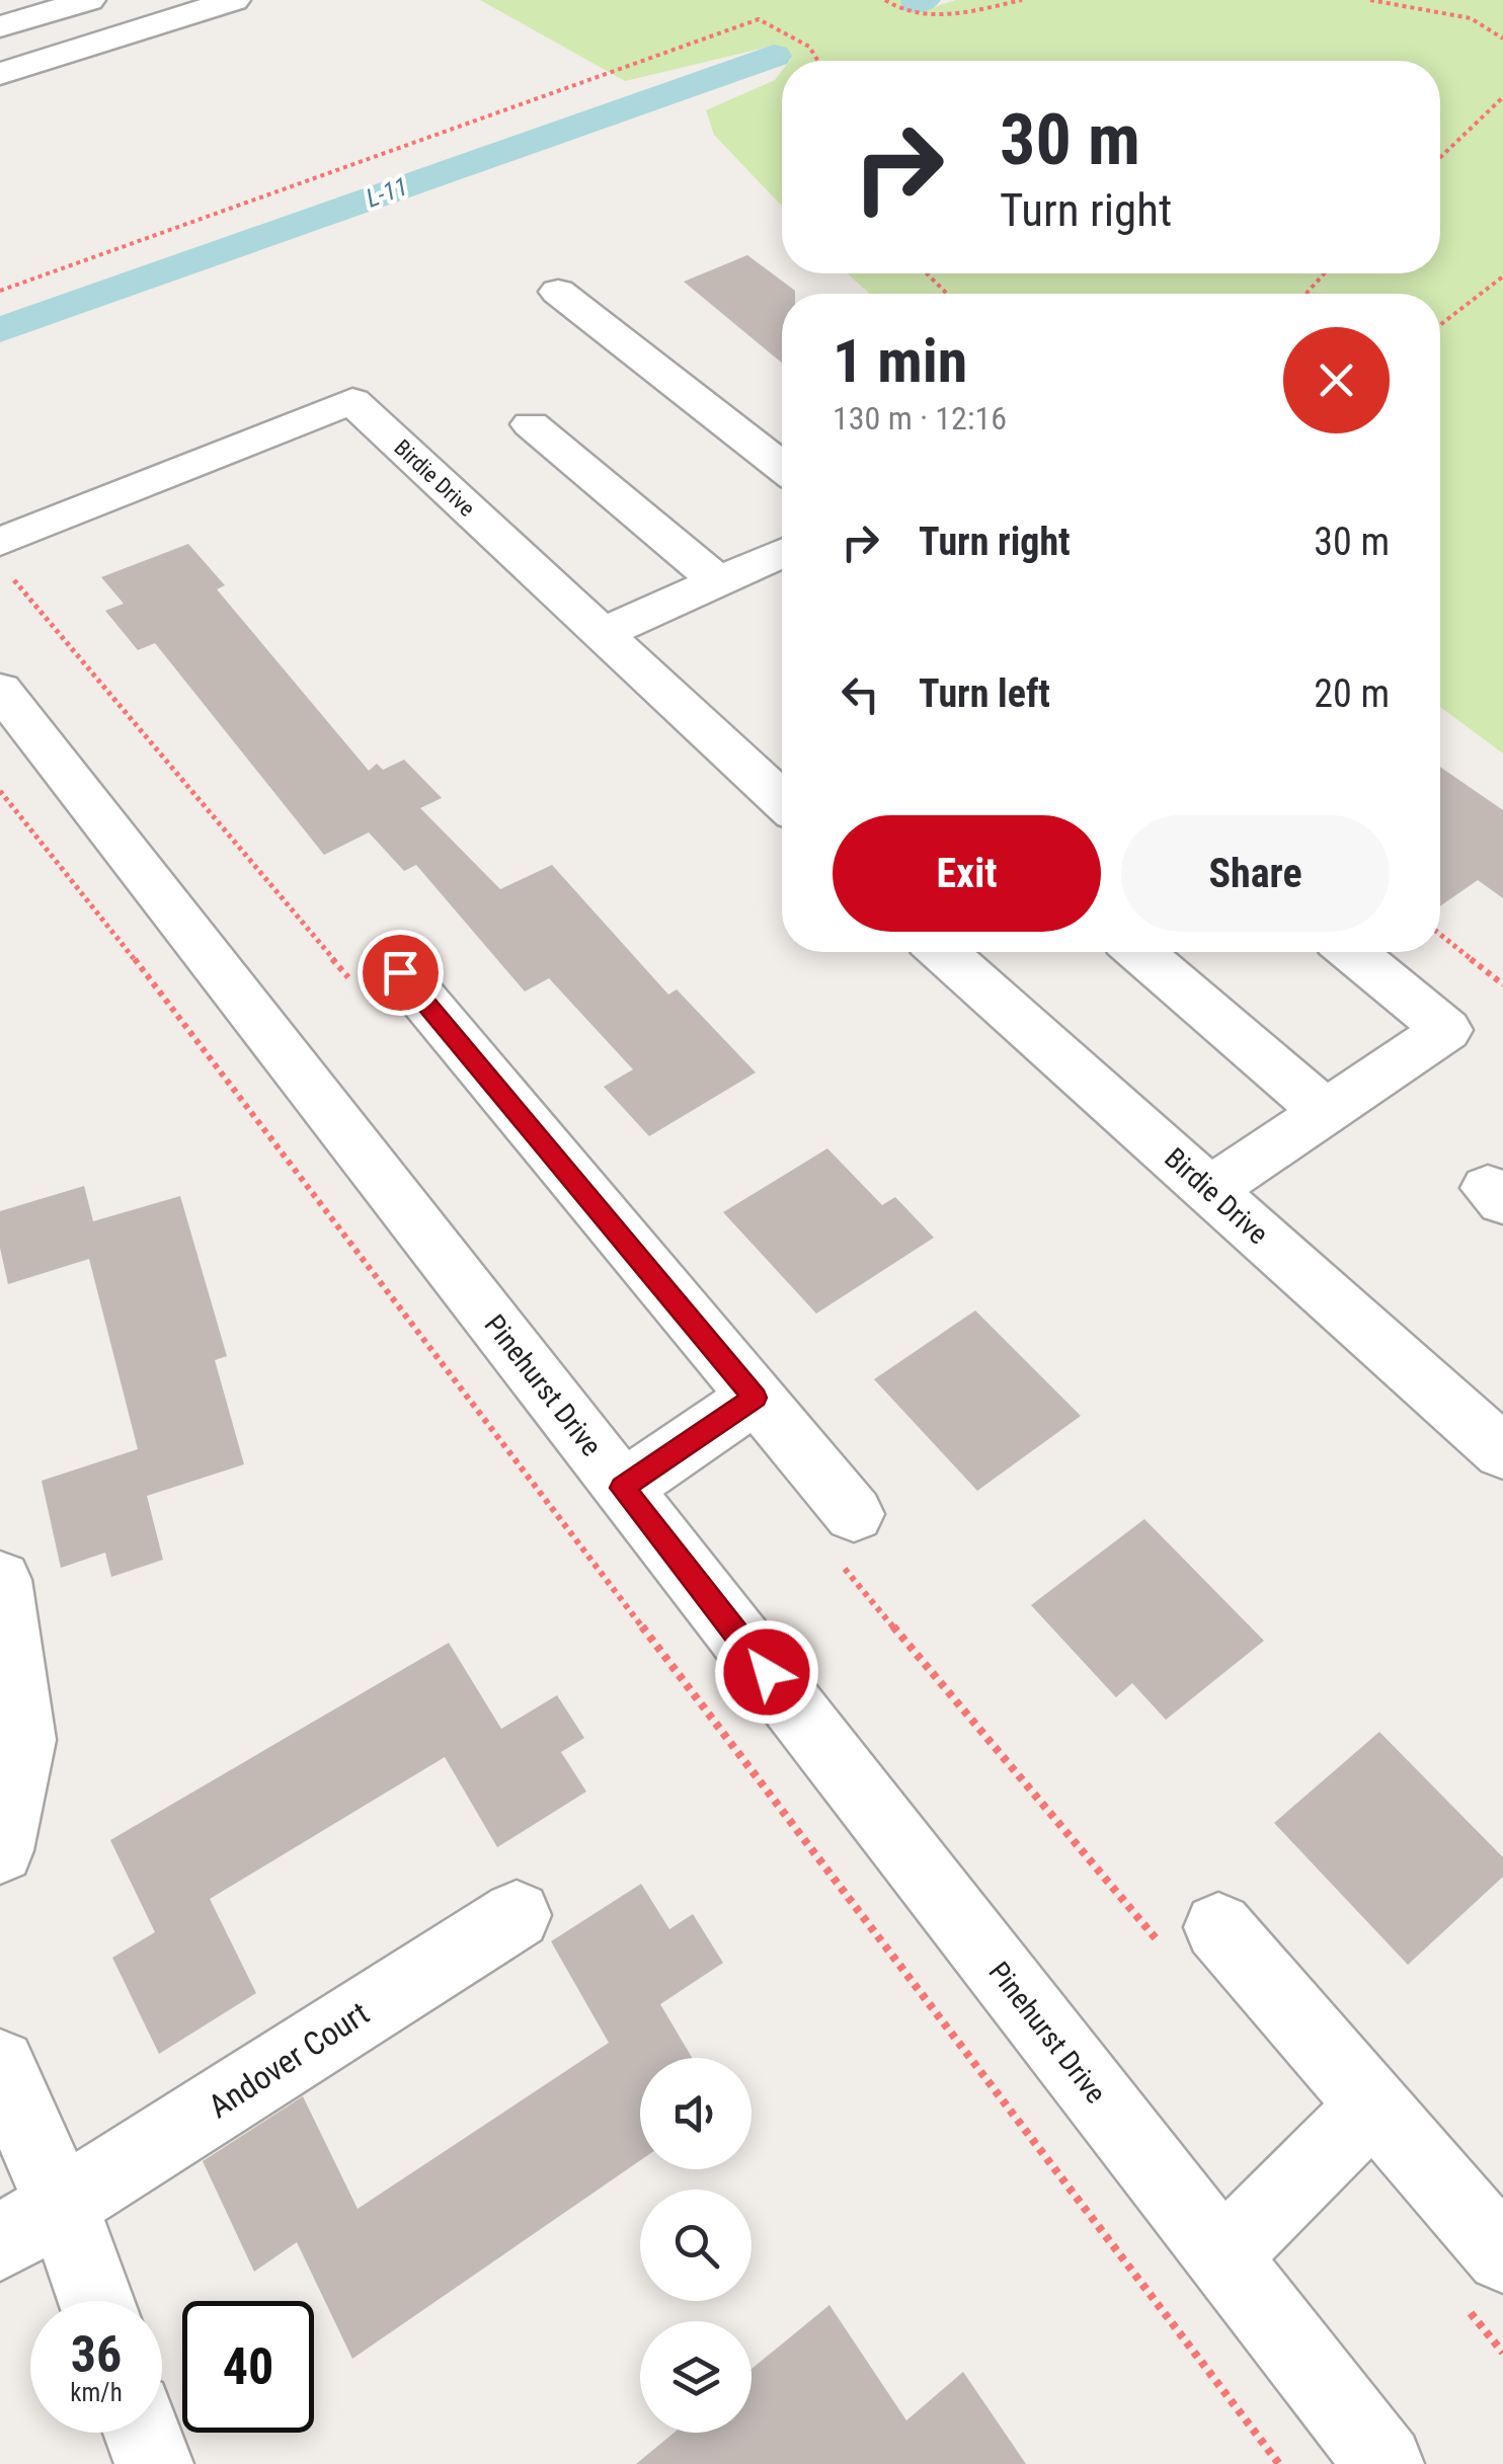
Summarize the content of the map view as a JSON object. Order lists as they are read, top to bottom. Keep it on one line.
{"streets":{"street":["Birdie Drive","Pinehurst Drive","Andover Court"]},"water":["L-11"],"page":{"turn":["30 m","Turn right"],"heading":["1 min","130 m · 12:16"],"list":[{"name":"Turn right","value":"30 m"},{"name":"Turn left","value":"20 m"}],"buttons":["Exit","Share"],"speed":"36 km/h","limit":"40"}}
